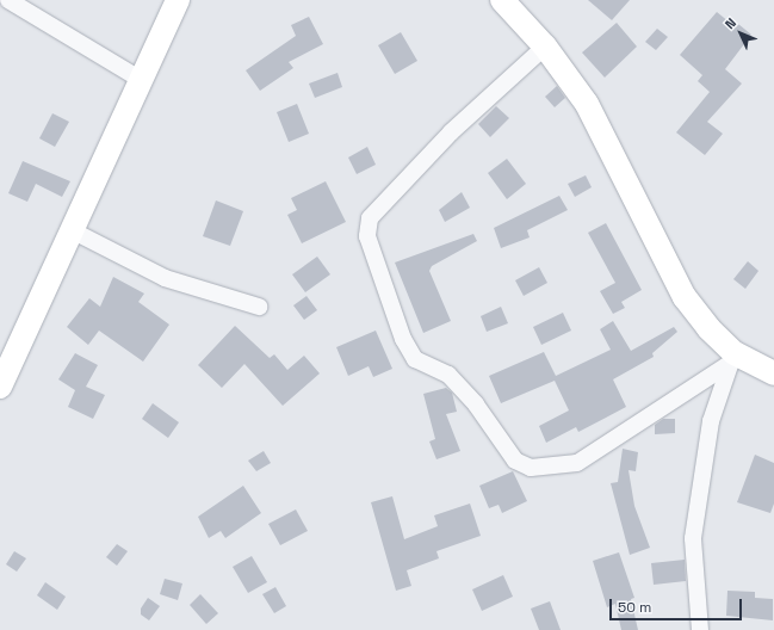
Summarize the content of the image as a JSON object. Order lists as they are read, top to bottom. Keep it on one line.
{"scale_bar":"50 m","north":"top left"}
